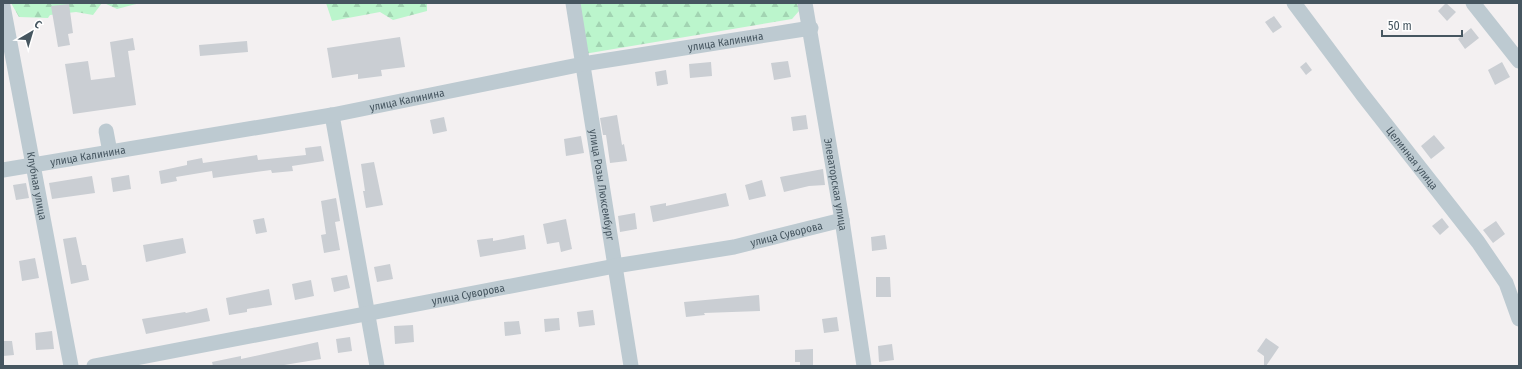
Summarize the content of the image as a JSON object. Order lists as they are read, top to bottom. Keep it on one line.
{"streets":{"street":["улица Калинина","Целинная улица","улица Розы Люксембург","Элеваторская улица","Клубная улица","улица Суворова"]},"crossings":[["улица Калинина","улица Розы Люксембург"],["улица Калинина","Элеваторская улица"],["улица Калинина","Клубная улица"],["улица Розы Люксембург","улица Суворова"],["Элеваторская улица","улица Суворова"]],"scale_bar":"50 m","north":"top right"}
